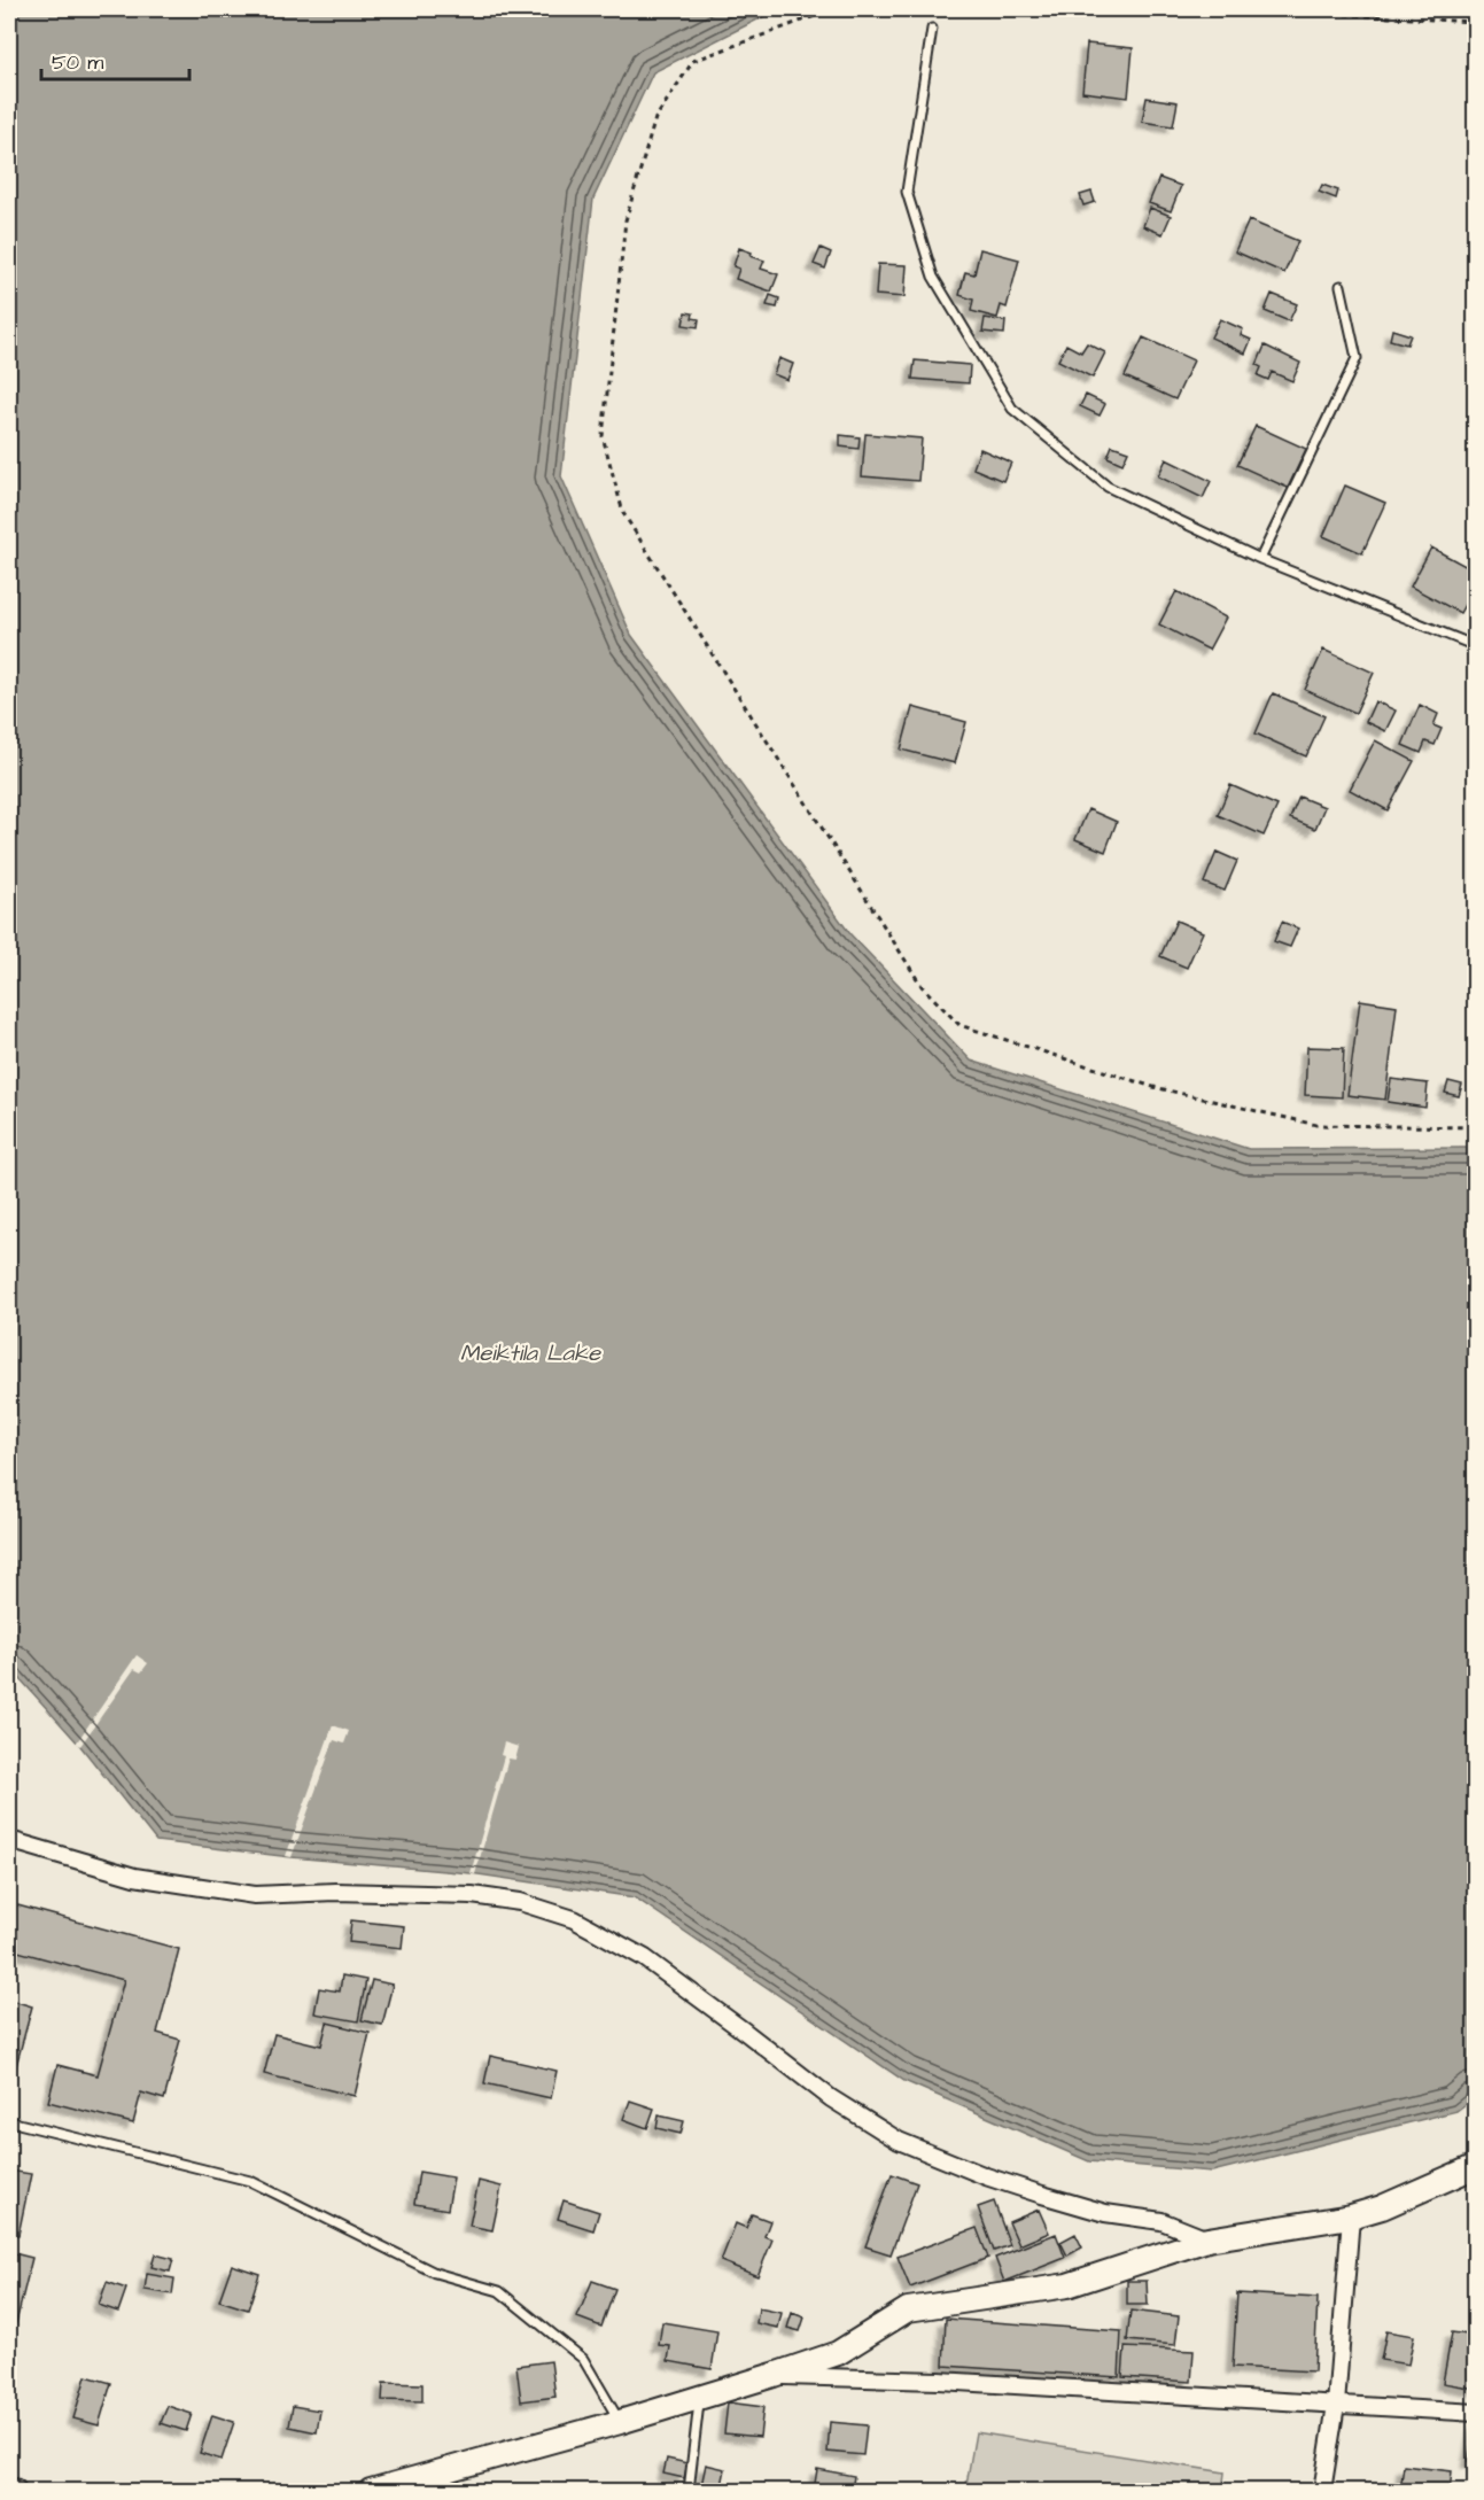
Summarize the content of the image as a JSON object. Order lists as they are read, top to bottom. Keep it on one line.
{"water":["Meiktila Lake"],"scale_bar":"50 m"}
